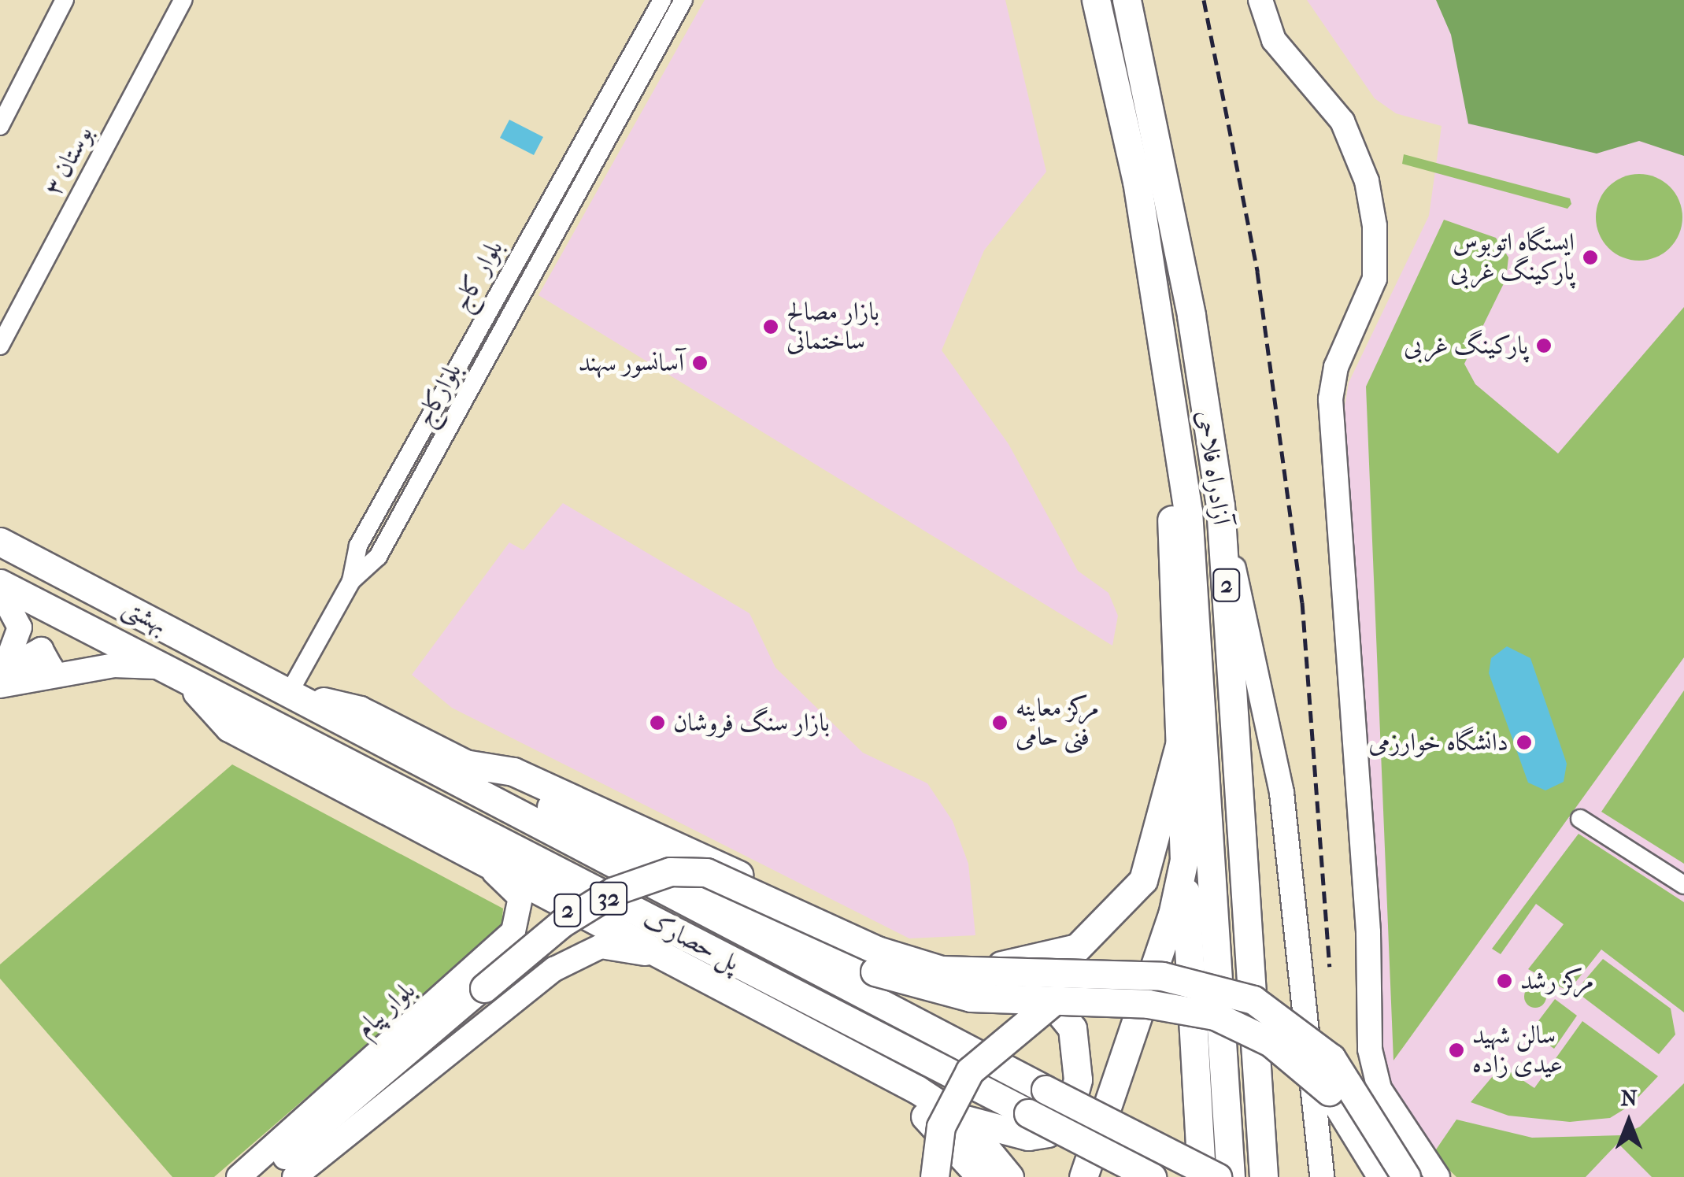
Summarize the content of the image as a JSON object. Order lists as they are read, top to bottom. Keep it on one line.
{"streets":{"highway":["آزادراه فلاحی","2","بهشتی","32","پل حصارک"],"main road":["بلوار پیام"],"street":["بوستان ۳","بلوار کاج","بلوارکاج"]},"crossings":[["بلوار کاج","بلوارکاج"],["2","بهشتی"],["2","پل حصارک"],["2","بلوار پیام"],["بهشتی","پل حصارک"]],"places":["ایستگاه اتوبوس پارکینگ غربی","بازار مصالح ساختمانی","پارکینگ غربی","آسانسور سهند","بازار سنگ فروشان","مرکز معاینه فنی حامی","دانشگاه خوارزمی","مرکز رشد","سالن شهید عیدی زاده"],"north":"top"}
